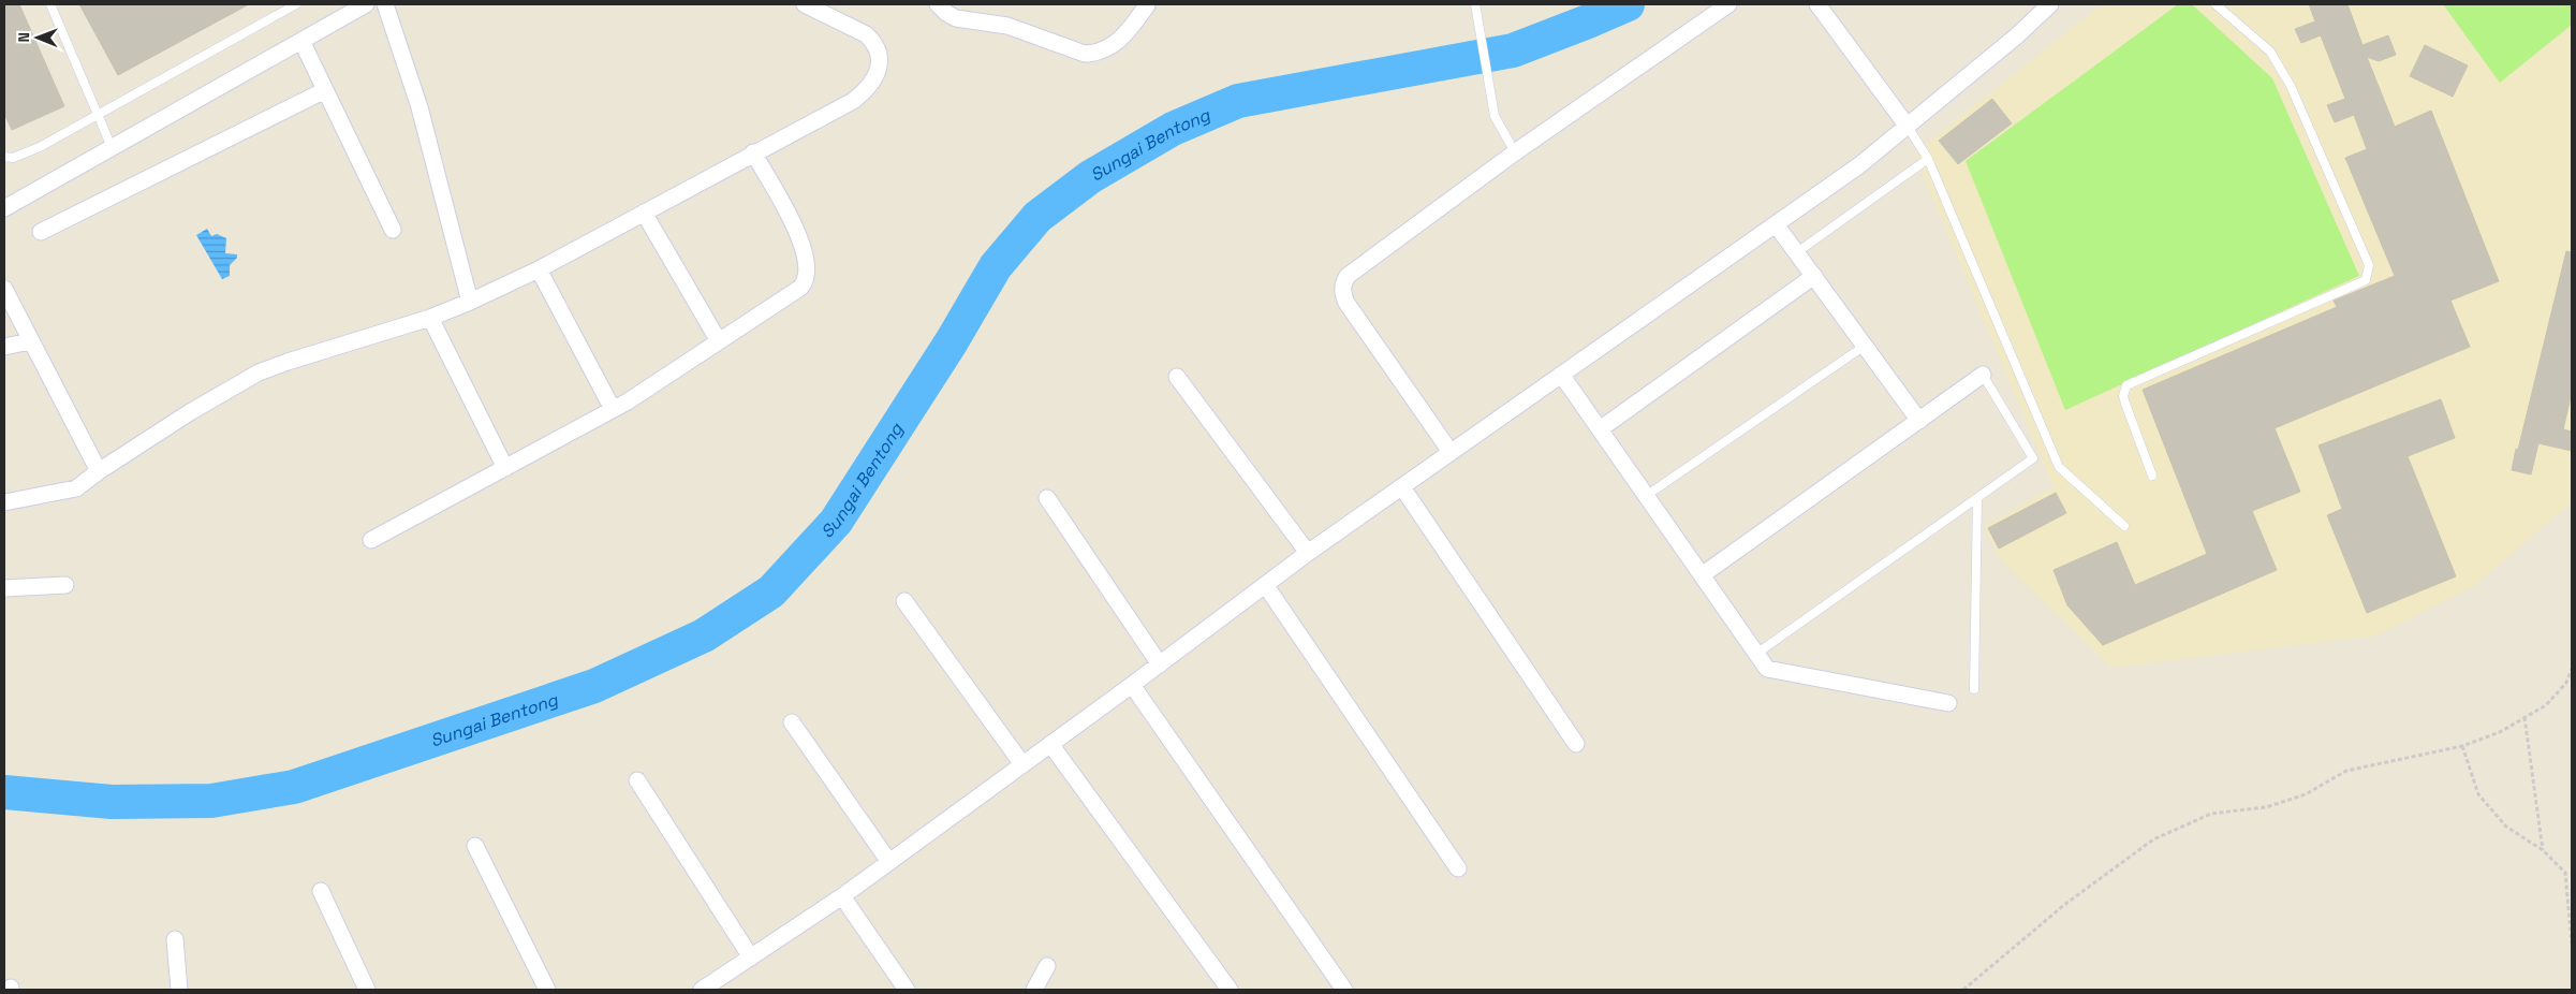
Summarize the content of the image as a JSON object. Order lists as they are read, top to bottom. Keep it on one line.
{"water":["Sungai Bentong"],"north":"left"}
